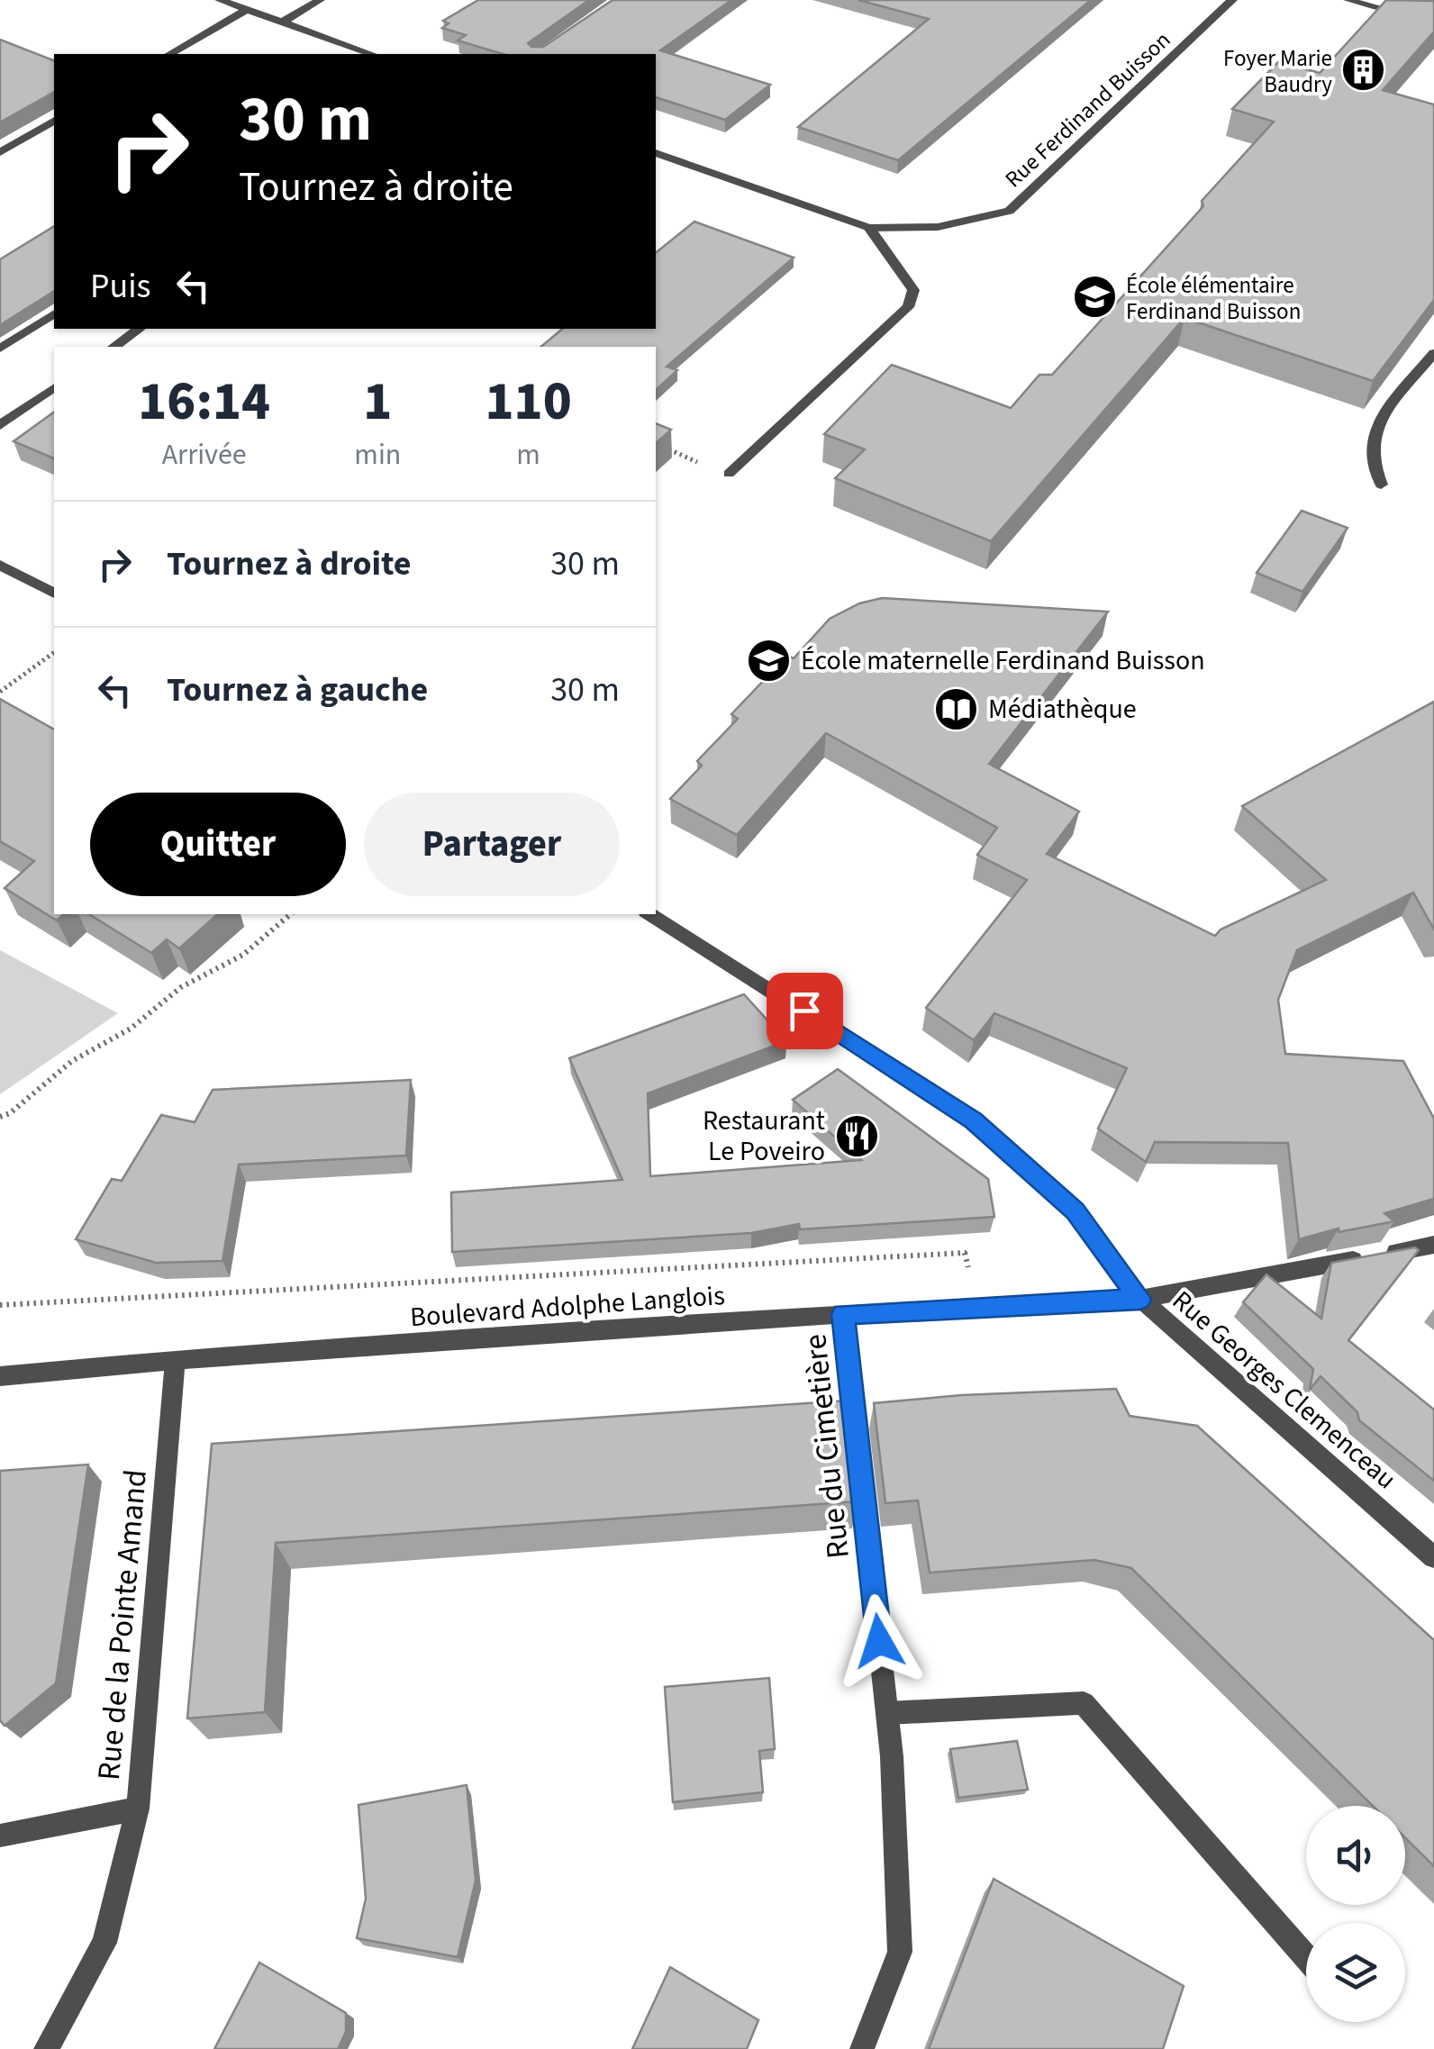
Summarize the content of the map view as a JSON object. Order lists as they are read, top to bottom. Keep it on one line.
{"streets":{"street":["Rue Ferdinand Buisson","Boulevard Adolphe Langlois","Rue Georges Clemenceau","Rue du Cimetière","Rue de la Pointe Amand"]},"crossings":[["Boulevard Adolphe Langlois","Rue Georges Clemenceau"],["Boulevard Adolphe Langlois","Rue du Cimetière"],["Boulevard Adolphe Langlois","Rue de la Pointe Amand"]],"places":{"building":["Foyer Marie Baudry"],"school or university":["École élémentaire Ferdinand Buisson","École maternelle Ferdinand Buisson"],"library":["Médiathèque"],"restaurant":["Restaurant Le Poveiro"]},"page":{"turn":["30 m","Tournez à droite"],"then":"Puis","eta":["16:14","Arrivée","1","min","110","m"],"list":[{"name":"Tournez à droite","value":"30 m"},{"name":"Tournez à gauche","value":"30 m"}],"buttons":["Quitter","Partager"]}}
